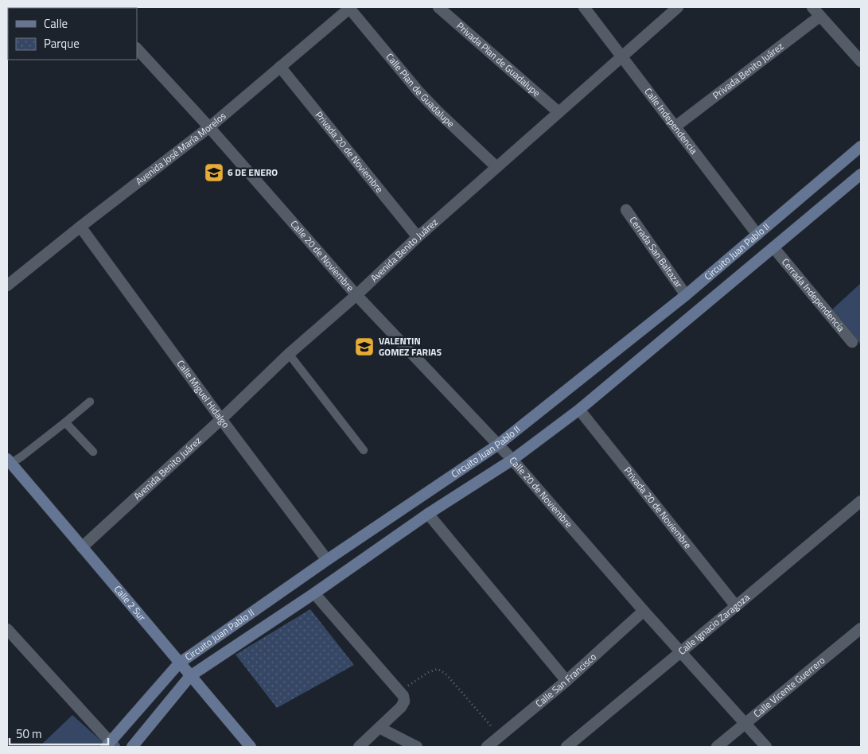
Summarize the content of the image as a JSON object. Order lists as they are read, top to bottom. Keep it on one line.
{"streets":{"main road":["Circuito Juan Pablo II","Calle 2 Sur"],"street":["Privada Plan de Guadalupe","Privada Benito Juárez","Calle Plan de Guadalupe","Calle Independencia","Avenida José María Morelos","Privada 20 de Noviembre","Avenida Benito Juárez","Cerrada San Baltazar","Calle 20 de Noviembre","Cerrada Independencia","Calle Miguel Hidalgo","Calle Ignacio Zaragoza","Calle San Francisco","Calle Vicente Guerrero"]},"crossings":[["Privada Plan de Guadalupe","Avenida Benito Juárez"],["Privada Benito Juárez","Calle Independencia"],["Calle Plan de Guadalupe","Avenida José María Morelos"],["Calle Plan de Guadalupe","Avenida Benito Juárez"],["Calle Independencia","Avenida Benito Juárez"],["Calle Independencia","Circuito Juan Pablo II"],["Avenida José María Morelos","Privada 20 de Noviembre"],["Avenida José María Morelos","Calle 20 de Noviembre"],["Avenida José María Morelos","Calle Miguel Hidalgo"],["Privada 20 de Noviembre","Avenida Benito Juárez"],["Privada 20 de Noviembre","Circuito Juan Pablo II"],["Privada 20 de Noviembre","Calle Ignacio Zaragoza"],["Avenida Benito Juárez","Calle 20 de Noviembre"],["Avenida Benito Juárez","Calle Miguel Hidalgo"],["Avenida Benito Juárez","Calle 2 Sur"],["Circuito Juan Pablo II","Cerrada San Baltazar"],["Circuito Juan Pablo II","Calle 20 de Noviembre"],["Circuito Juan Pablo II","Cerrada Independencia"],["Circuito Juan Pablo II","Calle Miguel Hidalgo"],["Circuito Juan Pablo II","Calle 2 Sur"],["Calle 20 de Noviembre","Calle Ignacio Zaragoza"],["Calle 20 de Noviembre","Calle San Francisco"],["Calle 20 de Noviembre","Calle Vicente Guerrero"]],"places":{"school or university":["6 DE ENERO","VALENTIN GOMEZ FARIAS"]},"legend":["Calle","Parque"],"scale_bar":"50 m"}
